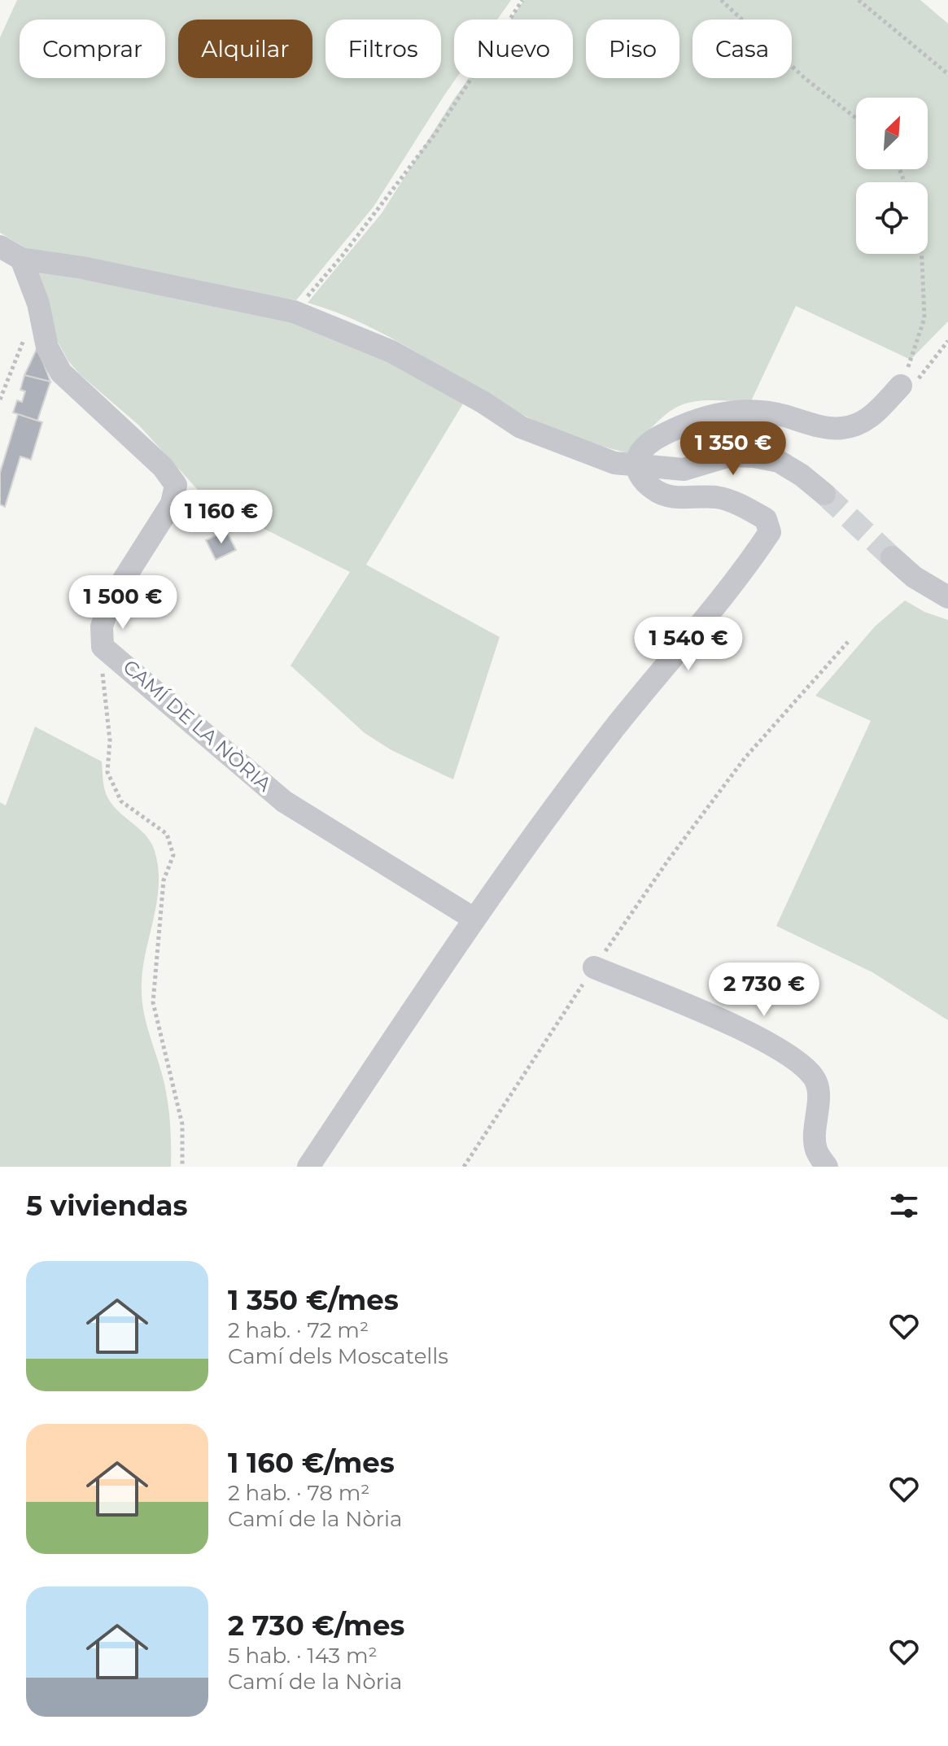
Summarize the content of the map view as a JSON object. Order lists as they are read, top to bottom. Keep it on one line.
{"streets":{"street":["CAMÍ DE LA NÒRIA"]},"north":"top right","page":{"chip":["Comprar","Alquilar","Filtros","Nuevo","Piso","Casa"],"price":["1 350 €","1 160 €","1 500 €","1 540 €","2 730 €"],"heading":"5 viviendas","list":[{"name":"1 350 €/mes","note":"2 hab. · 72 m² · Camí dels Moscatells"},{"name":"1 160 €/mes","note":"2 hab. · 78 m² · Camí de la Nòria"},{"name":"2 730 €/mes","note":"5 hab. · 143 m² · Camí de la Nòria"}]}}
